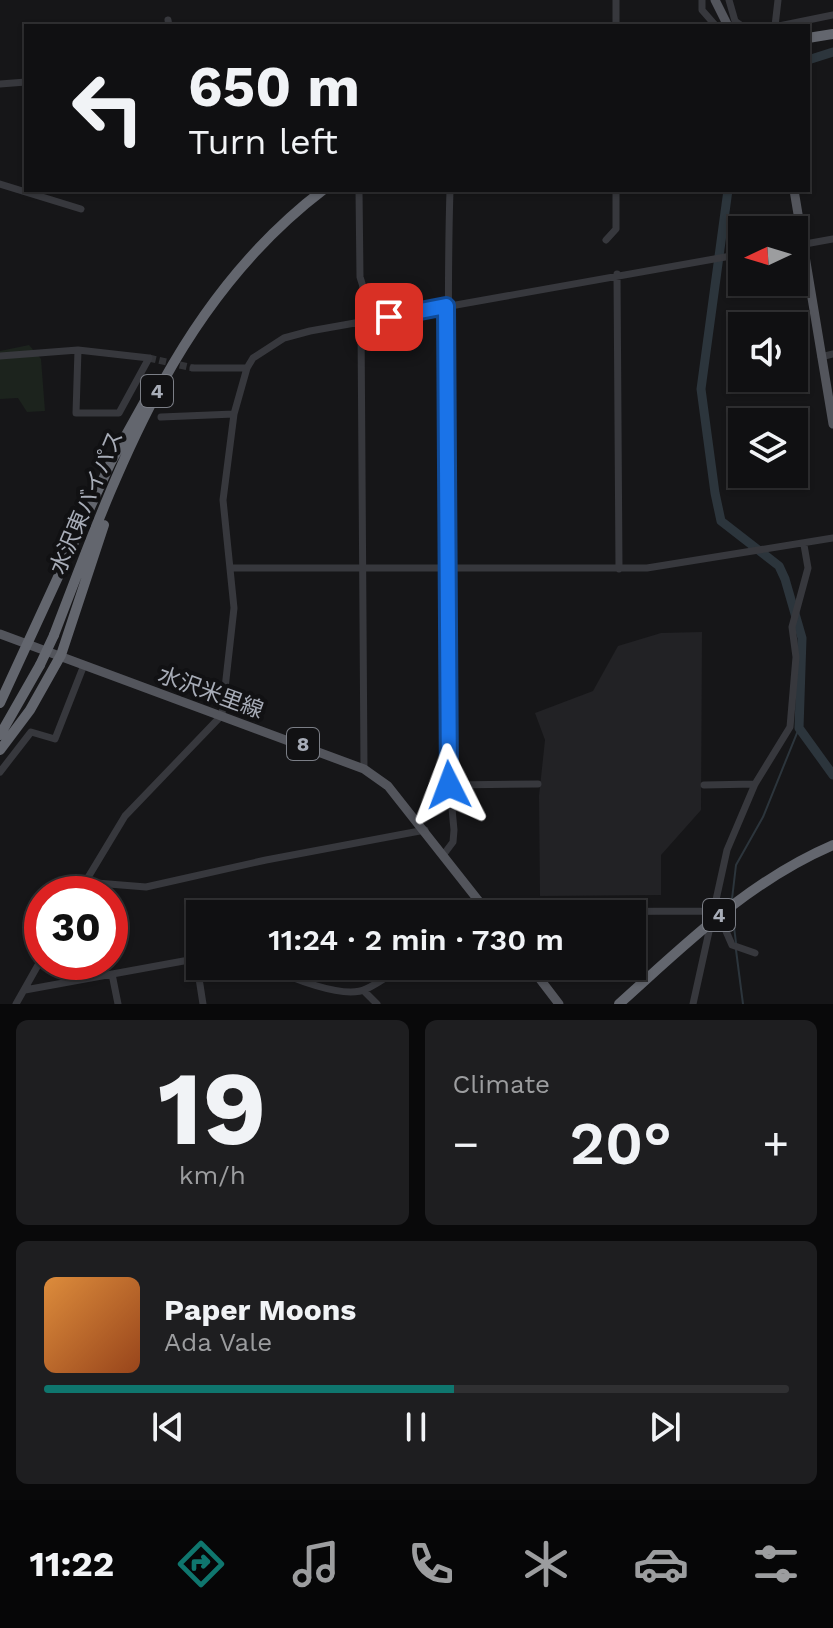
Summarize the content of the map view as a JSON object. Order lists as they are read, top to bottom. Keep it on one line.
{"streets":{"highway":["4","水沢東バイパス"],"main road":["水沢米里線","8"]},"north":"left","page":{"turn":["650 m","Turn left"],"limit":"30","trip":"11:24 · 2 min · 730 m","tile":[["19","km/h"],"Climate"],"heat":["−","20°","+"],"song":["Paper Moons","Ada Vale"],"tabs":"11:22"}}
